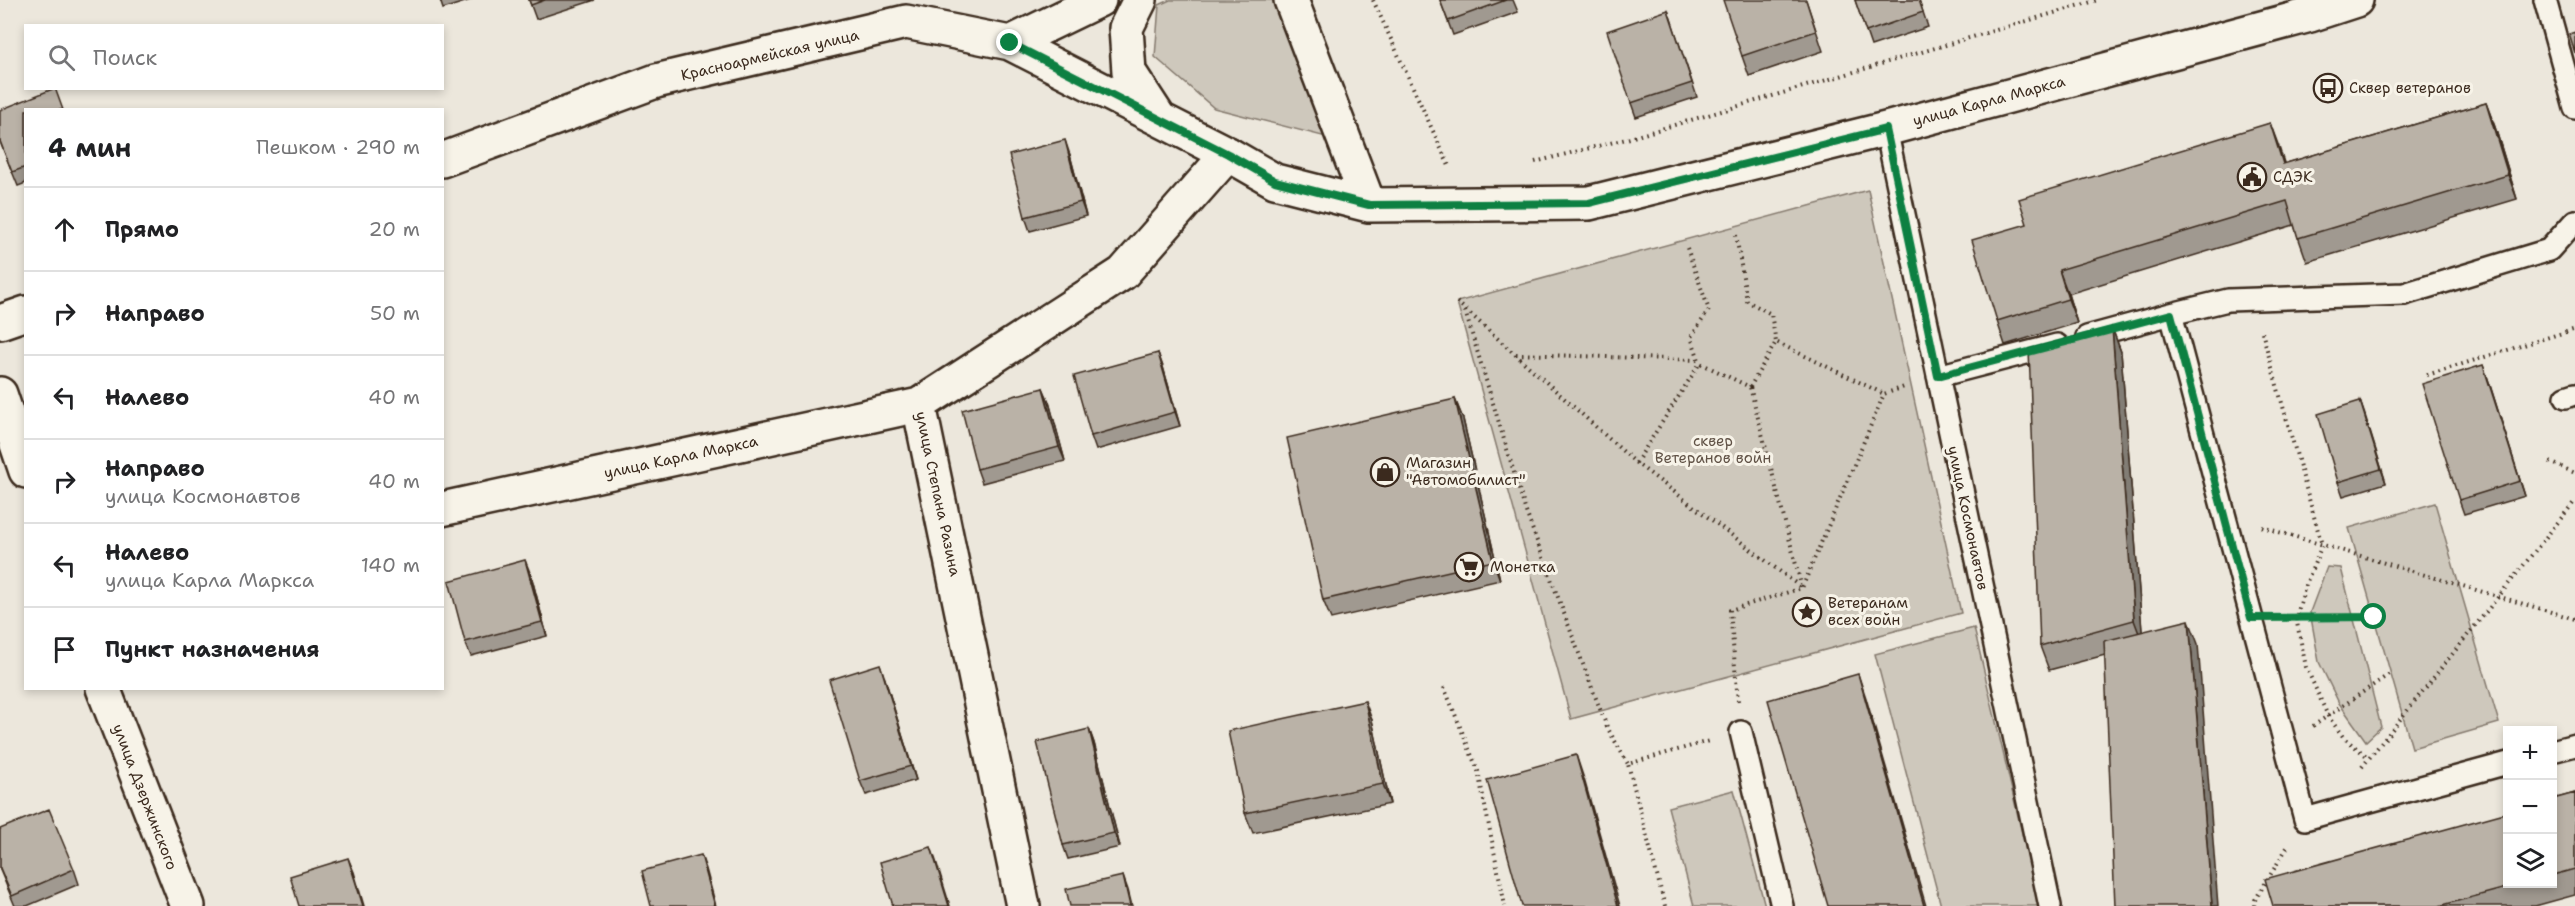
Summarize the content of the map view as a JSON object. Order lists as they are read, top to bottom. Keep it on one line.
{"streets":{"main road":["Красноармейская улица","улица Карла Маркса","улица Степана Разина","улица Дзержинского"],"lane":["улица Космонавтов"]},"crossings":[["Красноармейская улица","улица Карла Маркса"],["улица Карла Маркса","улица Степана Разина"],["улица Карла Маркса","улица Космонавтов"]],"parks":["сквер Ветеранов войн"],"places":{"bus stop":["Сквер ветеранов"],"public building":["СДЭК"],"shop":["Магазин \"Автомобилист\""],"supermarket":["Монетка"],"place":["Ветеранам всех войн"]},"page":{"search":"Поиск","heading":["4 мин","Пешком · 290 m"],"list":[["Прямо","20 m"],["Направо","50 m"],["Налево","40 m"],["Направо","улица Космонавтов","40 m"],["Налево","улица Карла Маркса","140 m"],"Пункт назначения"],"map_buttons":["+","−"]}}
